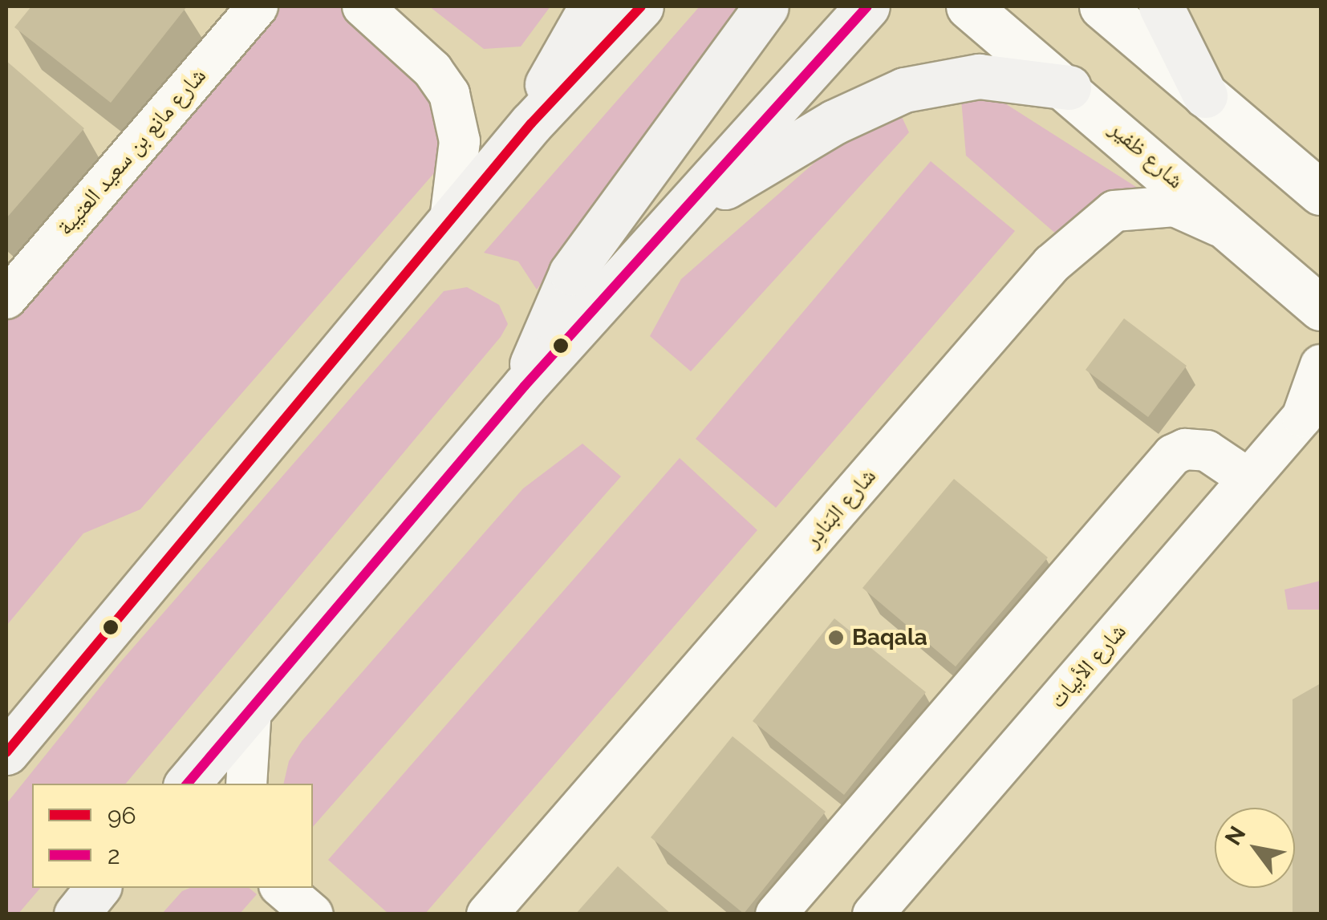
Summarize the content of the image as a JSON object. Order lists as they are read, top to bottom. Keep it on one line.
{"streets":{"main road":["شارع ظفير"],"street":["شارع مانع بن سعيد العتيبة","شارع البَنادِر","شارع الأبيات"]},"crossings":[["شارع ظفير","شارع البَنادِر"]],"places":["Baqala"],"lines":["transit line 96","transit line 2"],"legend":["96","2"],"north":"top left"}
